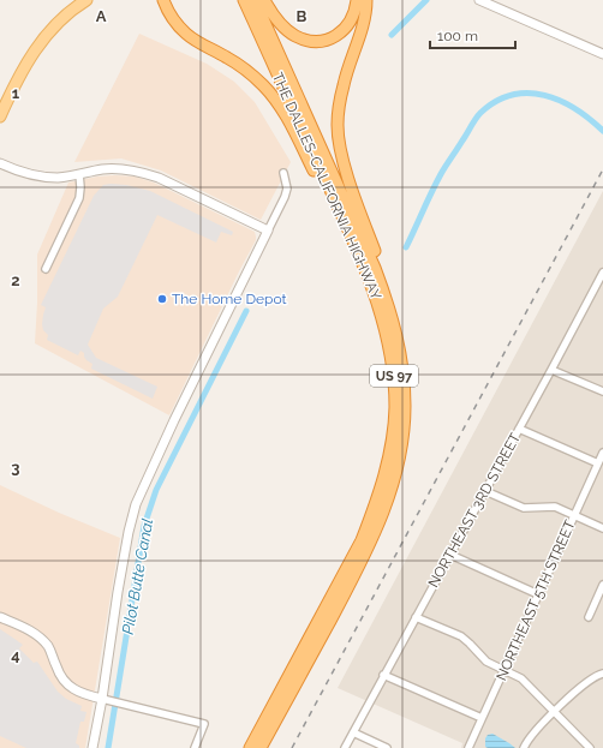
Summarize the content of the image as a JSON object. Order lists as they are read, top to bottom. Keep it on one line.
{"streets":{"highway":["THE DALLES-CALIFORNIA HIGHWAY","US 97"],"street":["NORTHEAST 3RD STREET","NORTHEAST 5TH STREET"]},"water":["Pilot Butte Canal"],"places":["The Home Depot"],"scale_bar":"100 m","grid":{"columns":["A","B"],"rows":["1","2","3","4"]}}
